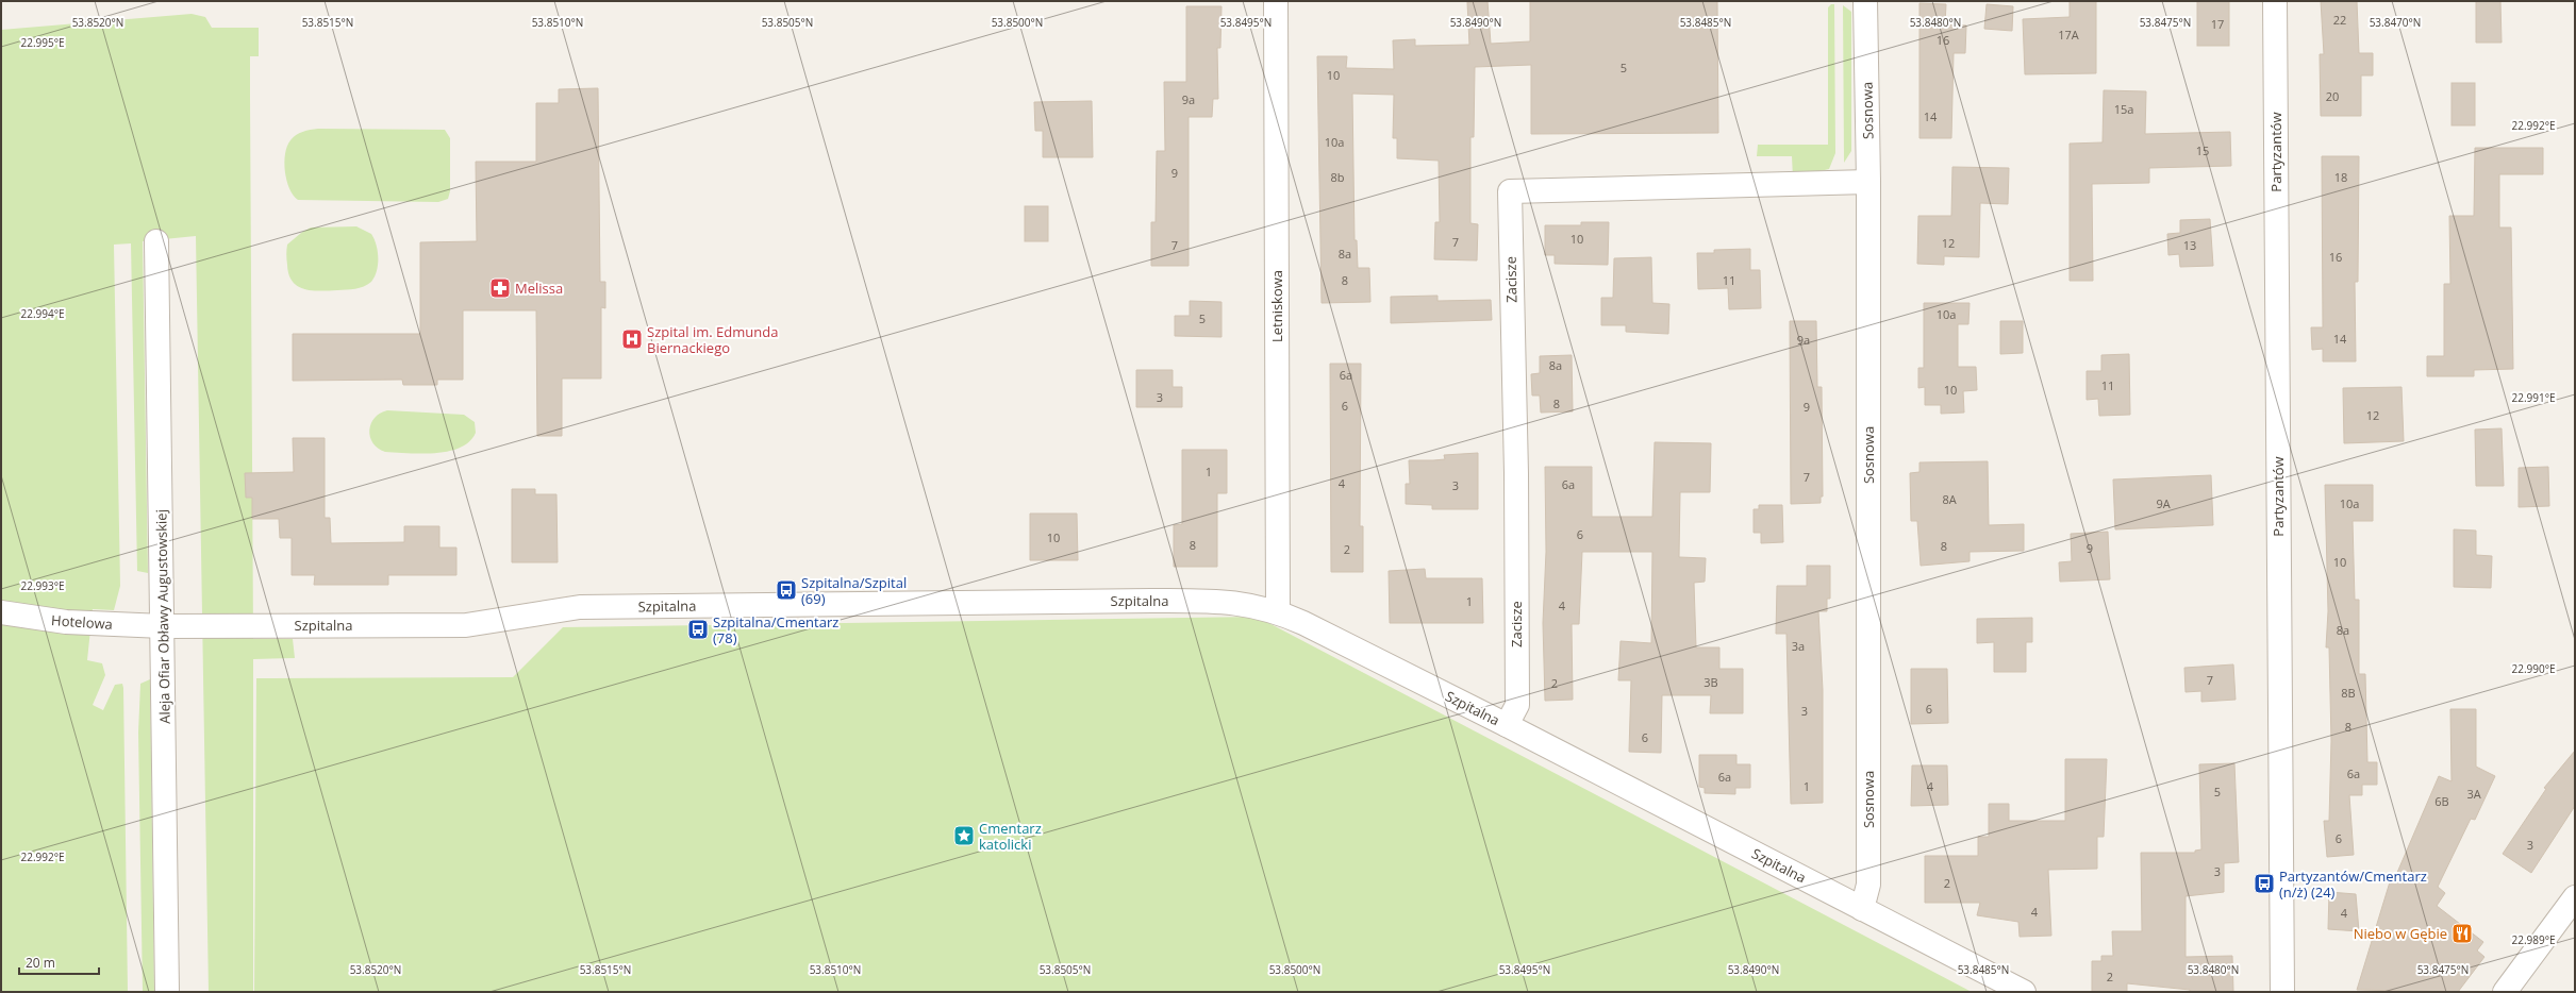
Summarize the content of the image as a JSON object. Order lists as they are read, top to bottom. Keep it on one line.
{"streets":{"street":["Sosnowa","Partyzantów","Zacisze","Letniskowa","Szpitalna","Aleja Ofiar Obławy Augustowskiej","Hotelowa"]},"crossings":[["Sosnowa","Zacisze"],["Sosnowa","Szpitalna"],["Zacisze","Szpitalna"],["Letniskowa","Szpitalna"],["Szpitalna","Aleja Ofiar Obławy Augustowskiej"],["Szpitalna","Hotelowa"],["Aleja Ofiar Obławy Augustowskiej","Hotelowa"]],"places":{"pharmacy":["Melissa"],"hospital":["Szpital im. Edmunda Biernackiego"],"bus stop":["Szpitalna/Szpital (69)","Szpitalna/Cmentarz (78)","Partyzantów/Cmentarz (n/ż) (24)"],"place":["Cmentarz katolicki"],"restaurant":["Niebo w Gębie"]},"house_numbers":["22","17","17A","16","5","10","20","9a","15a","14","10a","15","9","8b","18","10","7","12","7","13","8a","16","8","11","10a","5","14","9a","8a","6a","11","10","3","8","6","9","12","1","7","4","6a","3","8A","9A","10a","6","10","8","8","9","2","10","1","4","8a","3a","7","3B","2","8B","6","3","8","6","6a","6a","1","4","5","3A","6B","6","3","3","2","4","4","2"],"scale_bar":"20 m","coordinates":["53.8520°N","53.8515°N","53.8510°N","53.8505°N","53.8500°N","53.8495°N","53.8490°N","53.8485°N","53.8480°N","53.8475°N","53.8470°N","22.995°E","22.992°E","22.994°E","22.991°E","22.993°E","22.990°E","22.989°E"]}
